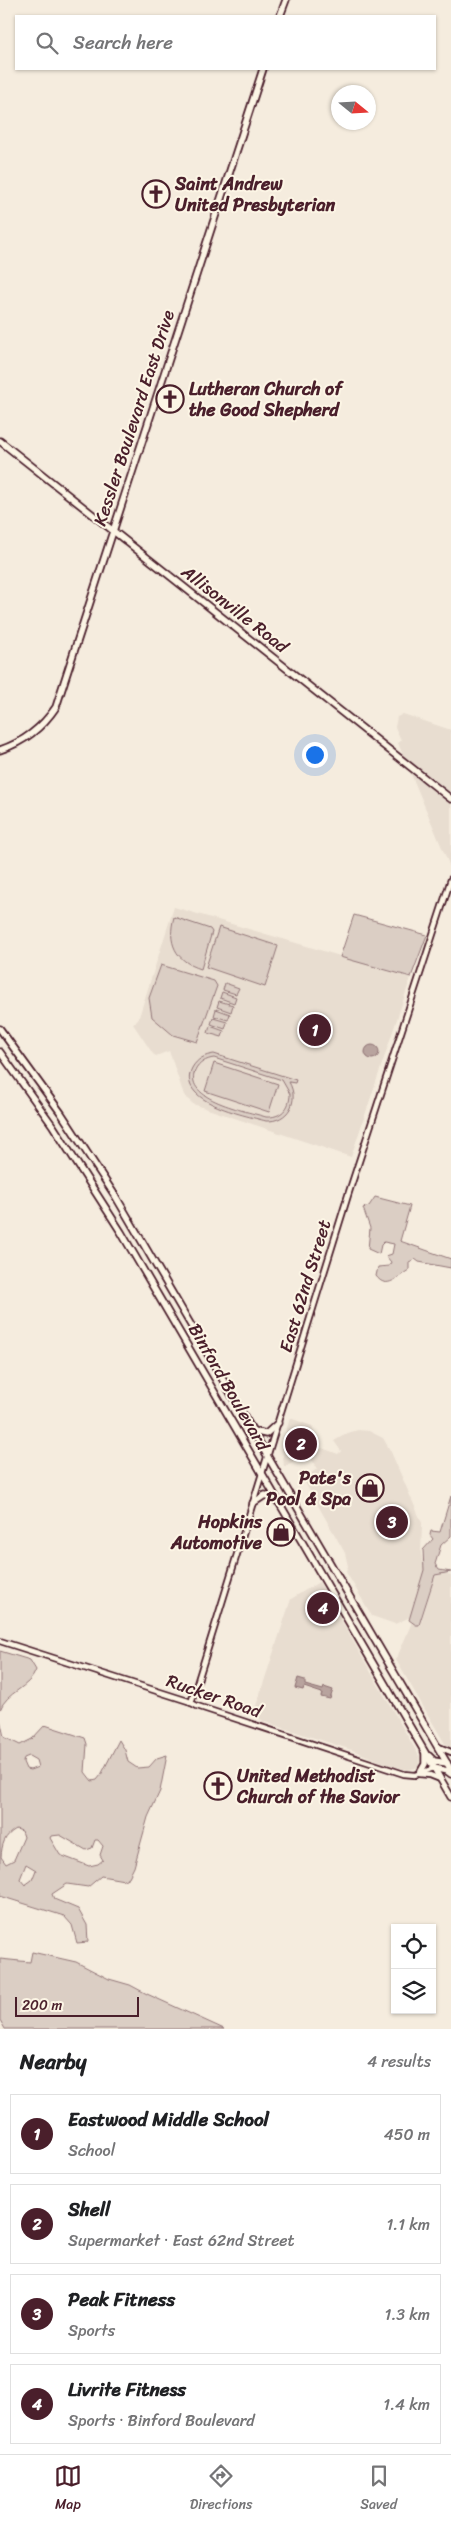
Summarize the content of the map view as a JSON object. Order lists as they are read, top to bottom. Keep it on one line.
{"streets":{"main road":["Kessler Boulevard East Drive","Allisonville Road","Binford Boulevard"],"street":["East 62nd Street","Rucker Road"]},"crossings":[["Kessler Boulevard East Drive","Allisonville Road"],["East 62nd Street","Binford Boulevard"],["East 62nd Street","Rucker Road"],["Binford Boulevard","Rucker Road"]],"places":{"church":["Saint Andrew United Presbyterian","Lutheran Church of the Good Shepherd","United Methodist Church of the Savior"],"shop":["Pate's Pool & Spa","Hopkins Automotive"]},"scale_bar":"200 m","north":"right","page":{"search":"Search here","pins":["1","2","3","4"],"scale":"200 m","heading":["Nearby","4 results"],"list":[{"mark":"1","name":"Eastwood Middle School","note":"School","value":"450 m"},{"mark":"2","name":"Shell","note":"Supermarket · East 62nd Street","value":"1.1 km"},{"mark":"3","name":"Peak Fitness","note":"Sports","value":"1.3 km"},{"mark":"4","name":"Livrite Fitness","note":"Sports · Binford Boulevard","value":"1.4 km"}],"nav":["Map","Directions","Saved"]}}
